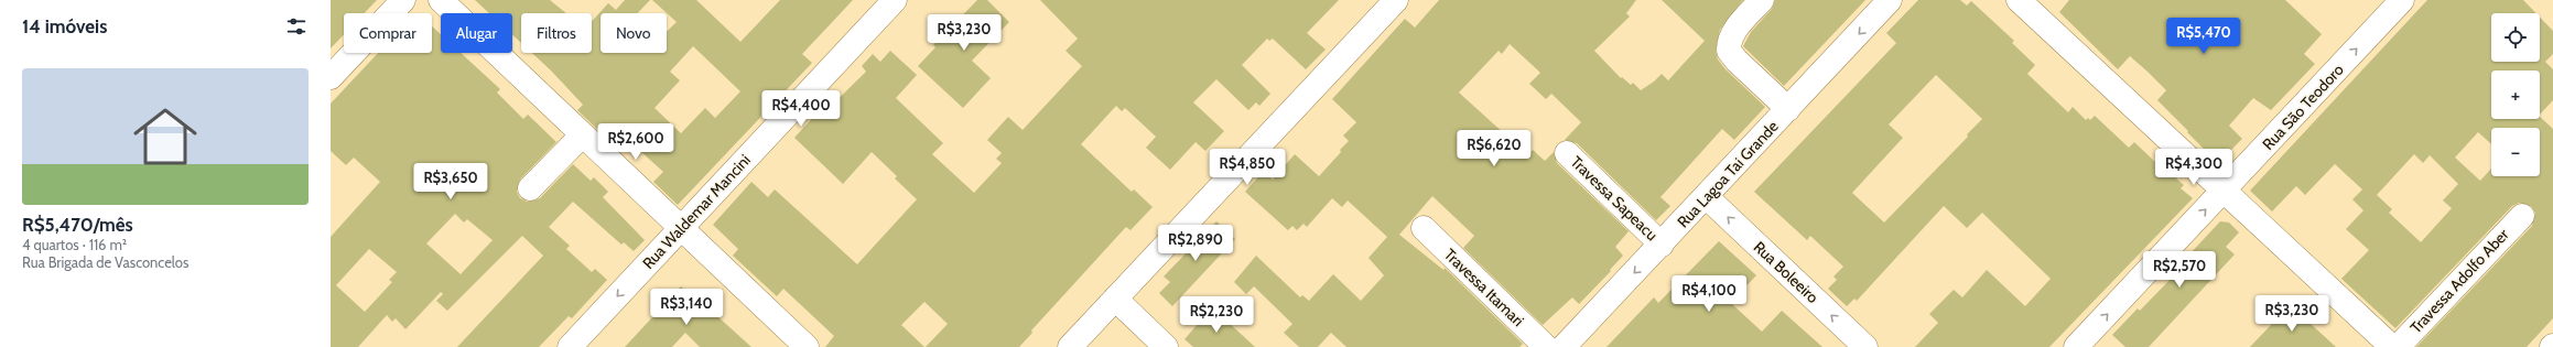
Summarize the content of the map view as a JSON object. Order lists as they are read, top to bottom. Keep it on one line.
{"streets":{"street":["Rua São Teodoro","Rua Lagoa Tai Grande","Travessa Sapeacu","Rua Waldemar Mancini","Rua Boleeiro","Travessa Adolfo Aber","Travessa Itamari"]},"crossings":[["Rua Lagoa Tai Grande","Travessa Sapeacu"],["Rua Lagoa Tai Grande","Rua Boleeiro"]],"one_way":["Rua São Teodoro","Rua Lagoa Tai Grande","Rua Boleeiro"],"page":{"heading":"14 imóveis","map_buttons":["+","−"],"chip":["Comprar","Alugar","Filtros","Novo"],"price":["R$3,230","R$5,470","R$4,400","R$2,600","R$6,620","R$4,850","R$4,300","R$3,650","R$2,890","R$2,570","R$4,100","R$3,140","R$3,230","R$2,230"],"list":[{"name":"R$5,470/mês","note":"4 quartos · 116 m² · Rua Brigada de Vasconcelos"}]}}
